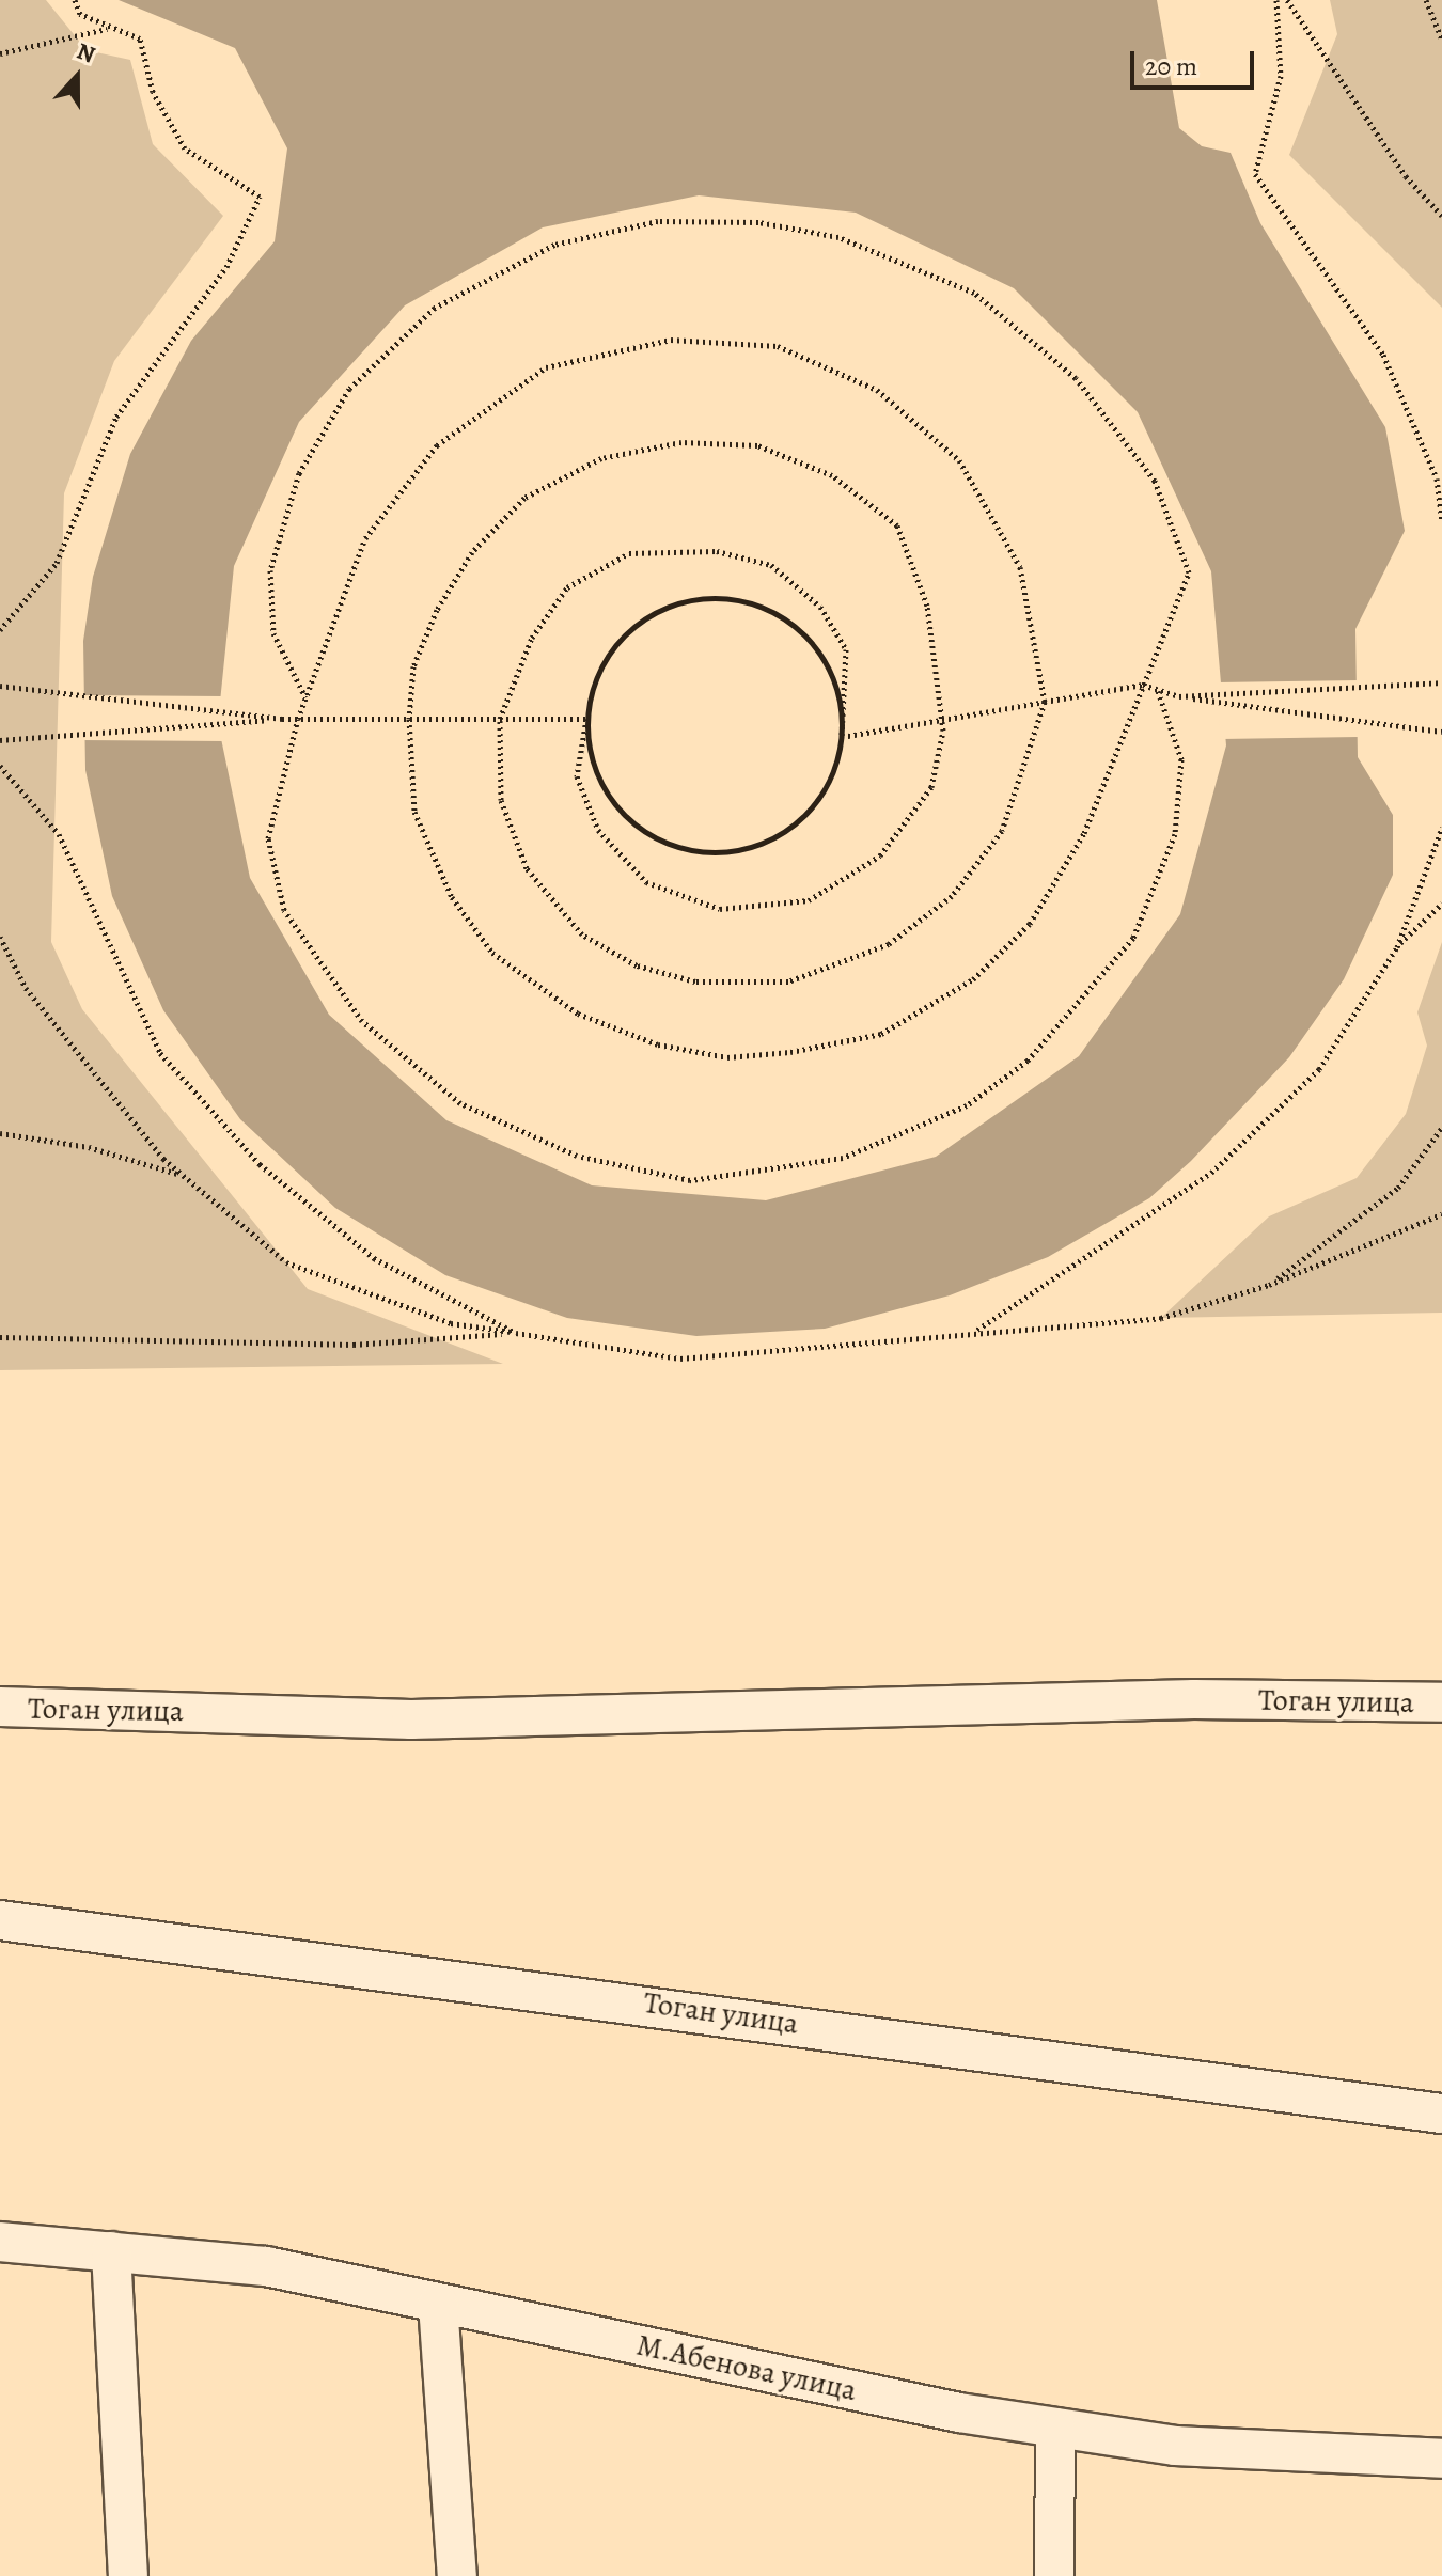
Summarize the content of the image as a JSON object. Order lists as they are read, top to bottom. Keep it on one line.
{"streets":{"street":["Тоган улица","М.Абенова улица"]},"scale_bar":"20 m","north":"top"}
